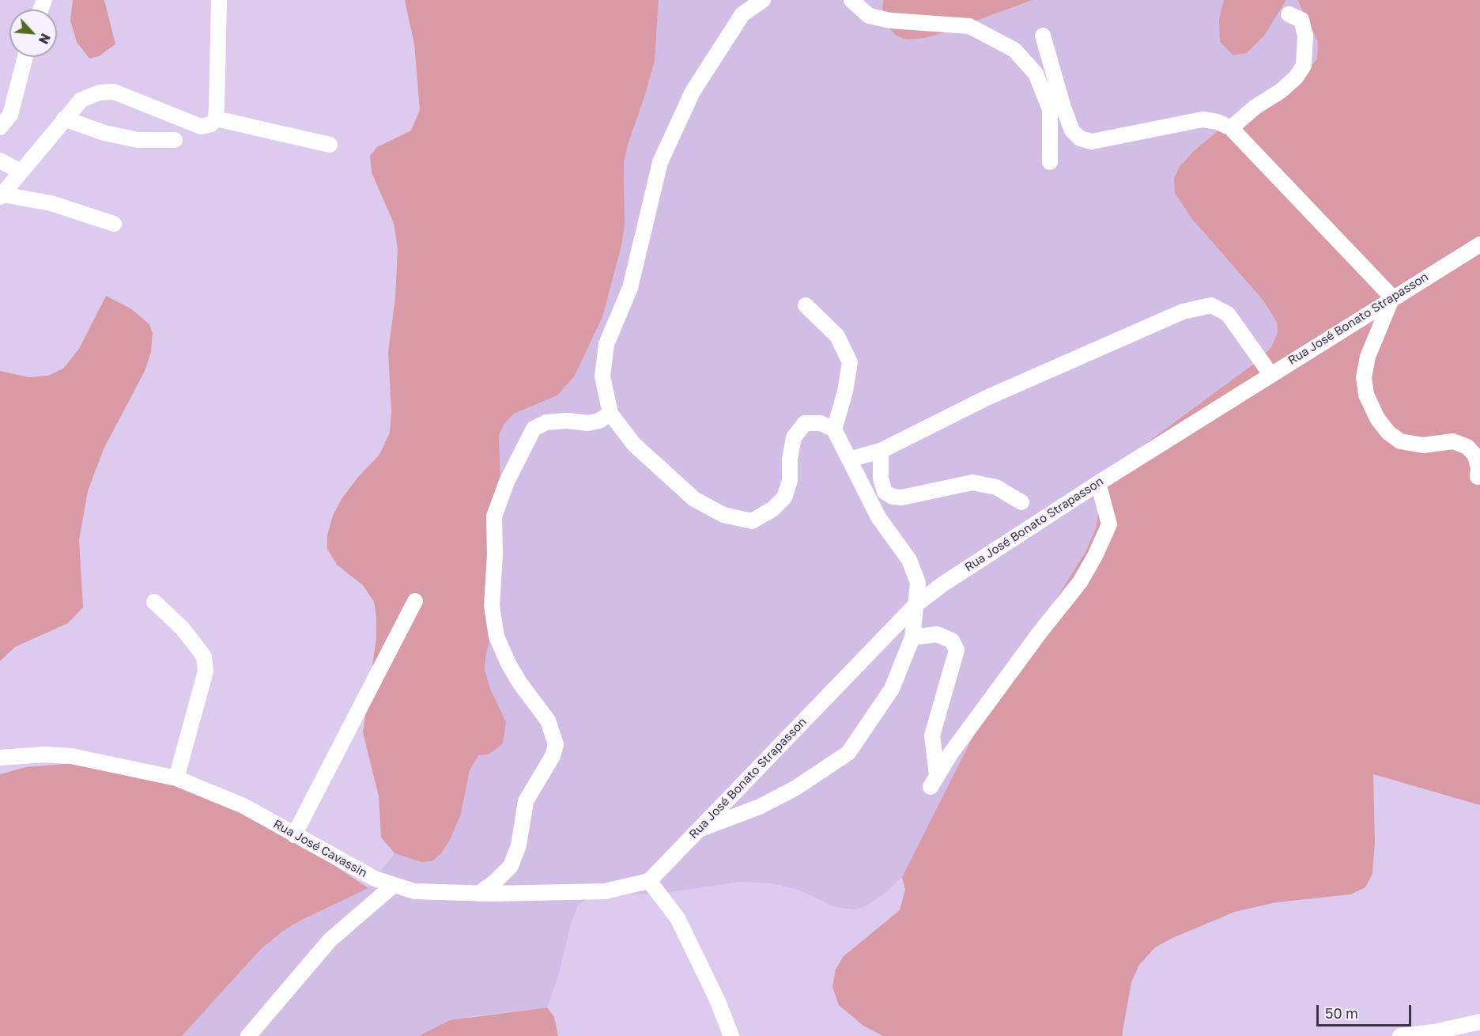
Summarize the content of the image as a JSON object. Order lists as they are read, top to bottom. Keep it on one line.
{"streets":{"street":["Rua José Bonato Strapasson","Rua José Cavassin"]},"crossings":[["Rua José Bonato Strapasson","Rua José Cavassin"]],"scale_bar":"50 m","north":"bottom right"}
